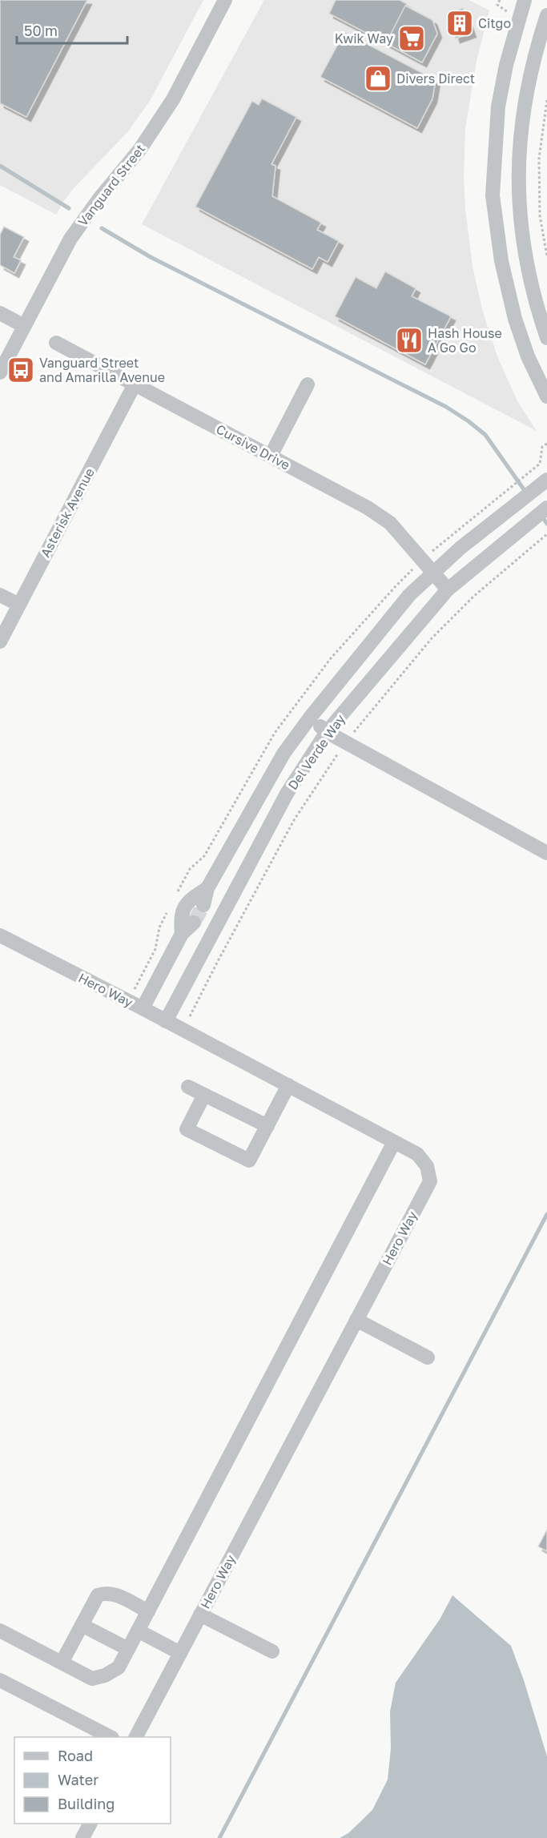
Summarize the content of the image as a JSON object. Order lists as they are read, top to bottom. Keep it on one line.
{"streets":{"street":["Vanguard Street","Cursive Drive","Asterisk Avenue","Del Verde Way","Hero Way"]},"crossings":[["Cursive Drive","Asterisk Avenue"],["Cursive Drive","Del Verde Way"],["Del Verde Way","Hero Way"]],"places":{"building":["Citgo"],"supermarket":["Kwik Way"],"shop":["Divers Direct"],"restaurant":["Hash House A Go Go"],"bus stop":["Vanguard Street and Amarilla Avenue"]},"legend":["Road","Water","Building"],"scale_bar":"50 m"}
